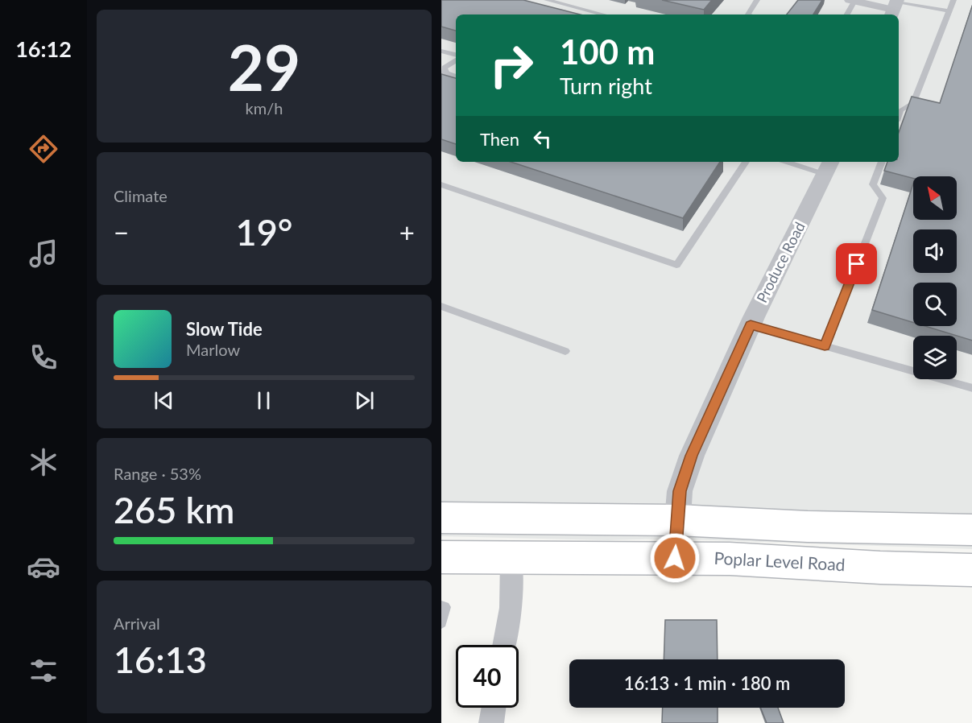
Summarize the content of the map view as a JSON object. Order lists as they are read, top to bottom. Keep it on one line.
{"streets":{"main road":["Poplar Level Road"],"street":["Produce Road"]},"crossings":[["Produce Road","Poplar Level Road"]],"north":"top left","page":{"tabs":"16:12","tile":[["29","km/h"],"Climate",["Range · 53%","265 km"],["Arrival","16:13"]],"turn":["100 m","Turn right"],"then":"Then","heat":["−","19°","+"],"song":["Slow Tide","Marlow"],"limit":"40","trip":"16:13 · 1 min · 180 m"}}
